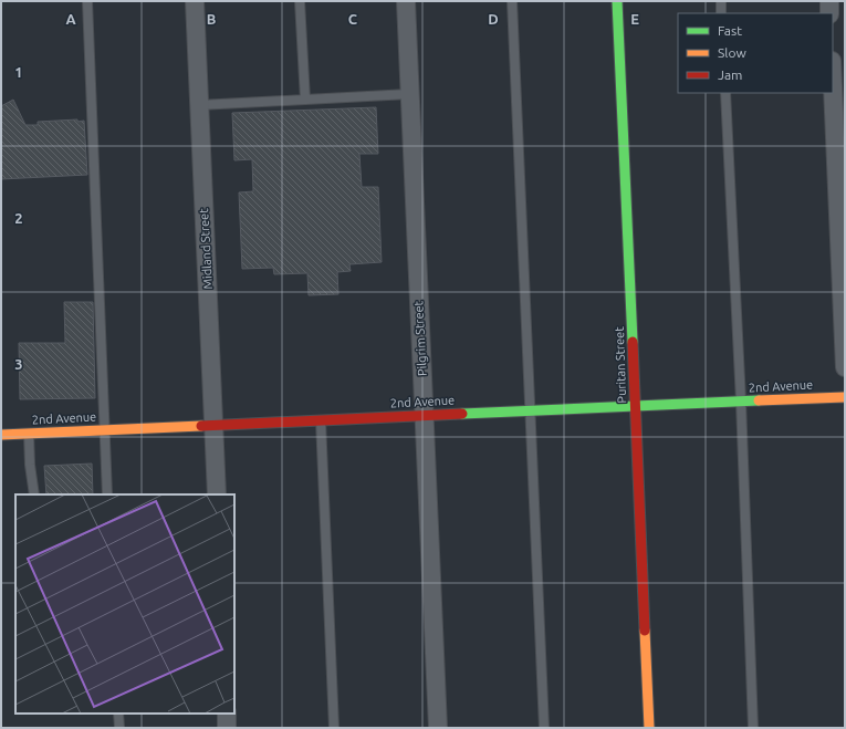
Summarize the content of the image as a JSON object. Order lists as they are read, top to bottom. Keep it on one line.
{"streets":{"street":["Midland Street","Pilgrim Street","Puritan Street","2nd Avenue"]},"crossings":[["Midland Street","2nd Avenue"],["Pilgrim Street","2nd Avenue"],["Puritan Street","2nd Avenue"]],"legend":["Fast","Slow","Jam"],"grid":{"columns":["A","B","C","D","E"],"rows":["1","2","3"]}}
